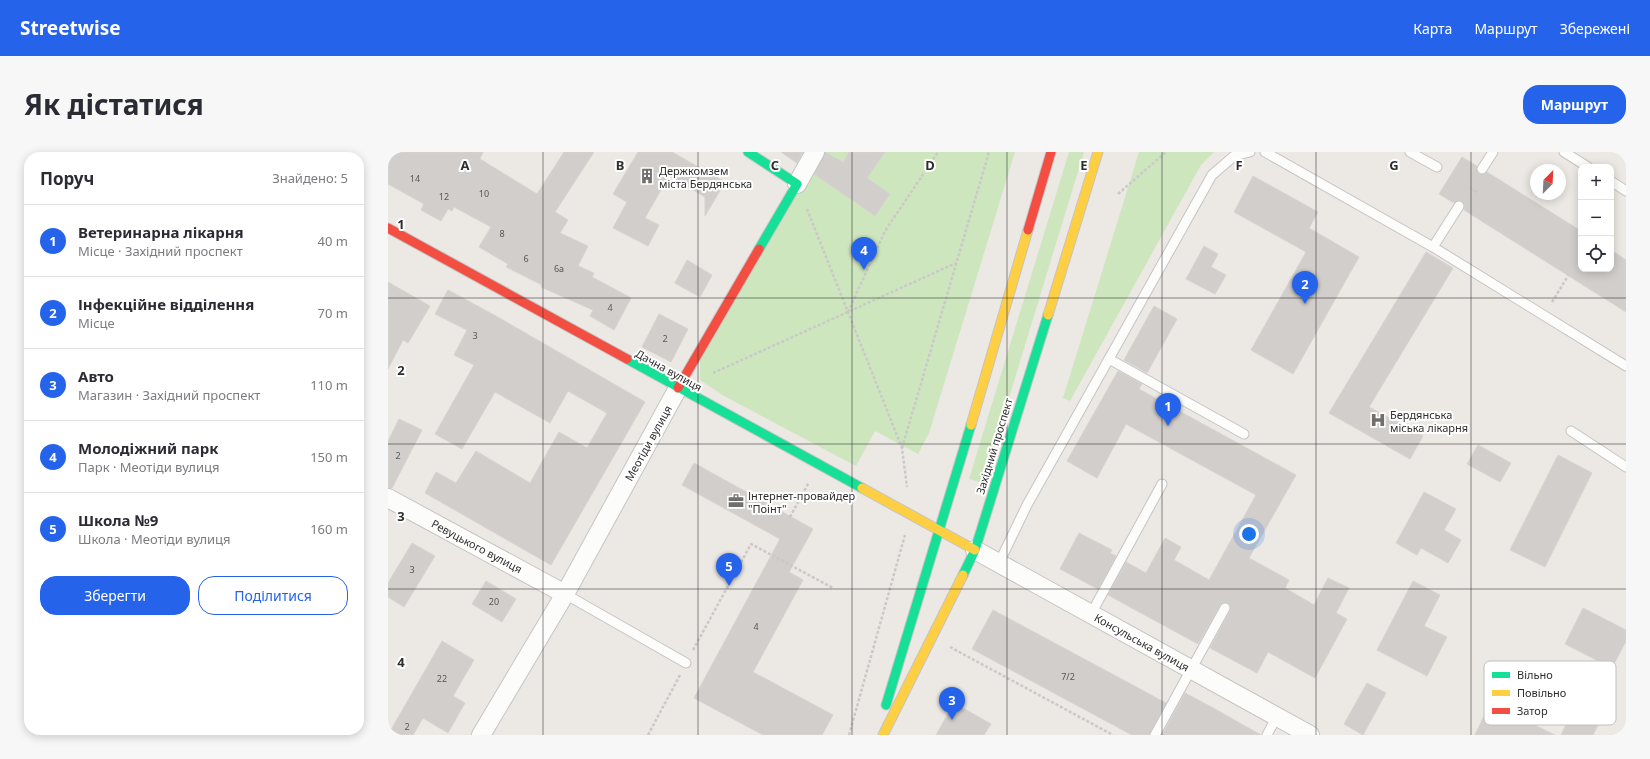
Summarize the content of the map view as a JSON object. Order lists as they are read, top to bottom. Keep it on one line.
{"streets":{"main road":["Дачна вулиця","Меотіди вулиця","Західний проспект"],"street":["Ревуцького вулиця","Консульська вулиця"]},"crossings":[["Дачна вулиця","Меотіди вулиця"],["Дачна вулиця","Західний проспект"],["Дачна вулиця","Консульська вулиця"],["Меотіди вулиця","Ревуцького вулиця"],["Західний проспект","Консульська вулиця"]],"places":{"building":["Держкомзем міста Бердянська"],"hospital":["Бердянська міська лікарня"],"office":["Інтернет-провайдер \"Поінт\""]},"house_numbers":["14","10","12","8","6","6а","4","3","2","2","3","20","4","7/2","22","2"],"legend":["Вільно","Повільно","Затор"],"north":"top right","page":{"header":"Streetwise","nav":["Карта","Маршрут","Збережені"],"title":"Як дістатися","buttons":["Маршрут",["Зберегти","Поділитися"]],"heading":["Поруч","Знайдено: 5"],"map_buttons":["+","−"],"list":[{"mark":"1","name":"Ветеринарна лікарня","note":"Місце · Західний проспект","value":"40 m"},{"mark":"2","name":"Інфекційне відділення","note":"Місце","value":"70 m"},{"mark":"3","name":"Авто","note":"Магазин · Західний проспект","value":"110 m"},{"mark":"4","name":"Молодіжний парк","note":"Парк · Меотіди вулиця","value":"150 m"},{"mark":"5","name":"Школа №9","note":"Школа · Меотіди вулиця","value":"160 m"}],"pins":["4","2","1","5","3"]},"grid":{"columns":["A","B","C","D","E","F","G"],"rows":["1","2","3","4"]}}
